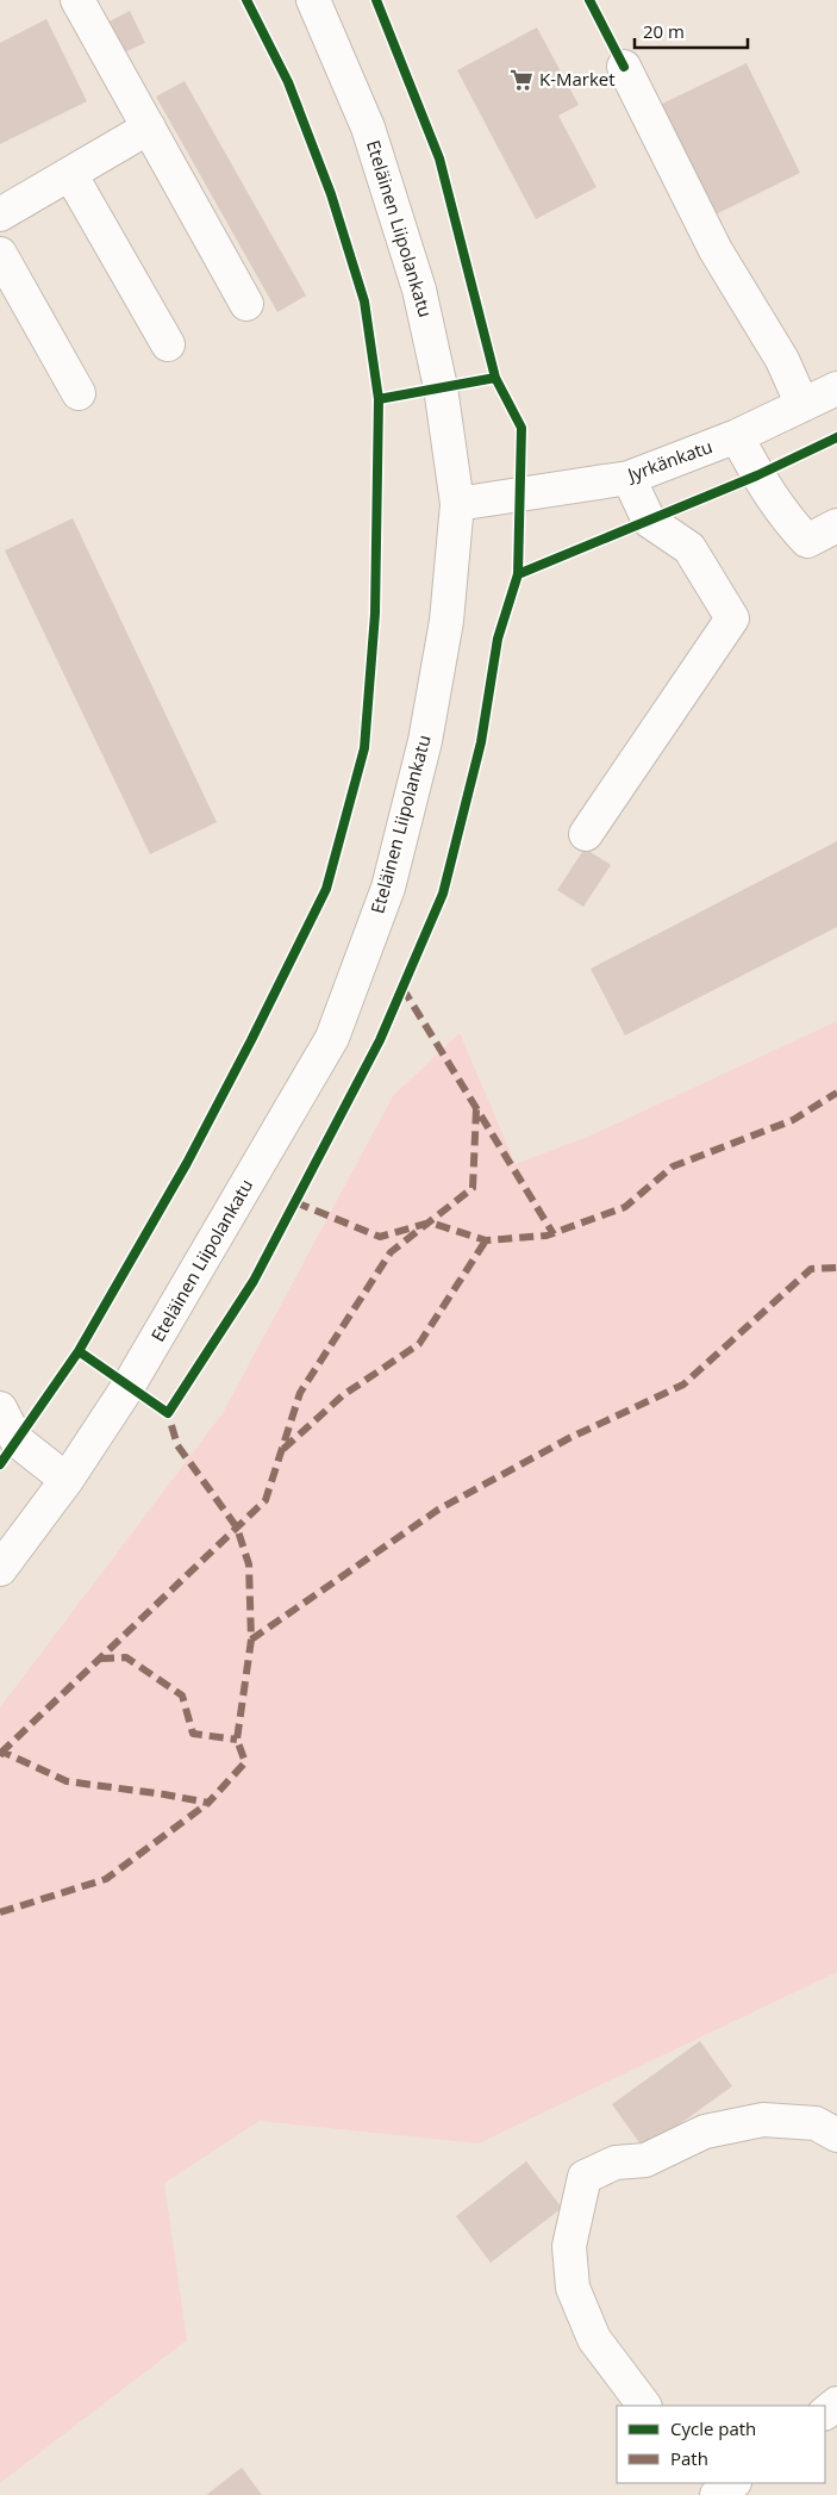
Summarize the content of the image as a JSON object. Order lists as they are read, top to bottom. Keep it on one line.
{"streets":{"street":["Eteläinen Liipolankatu","Jyrkänkatu"]},"crossings":[["Eteläinen Liipolankatu","Jyrkänkatu"]],"places":{"supermarket":["K-Market"]},"legend":["Cycle path","Path"],"scale_bar":"20 m"}
